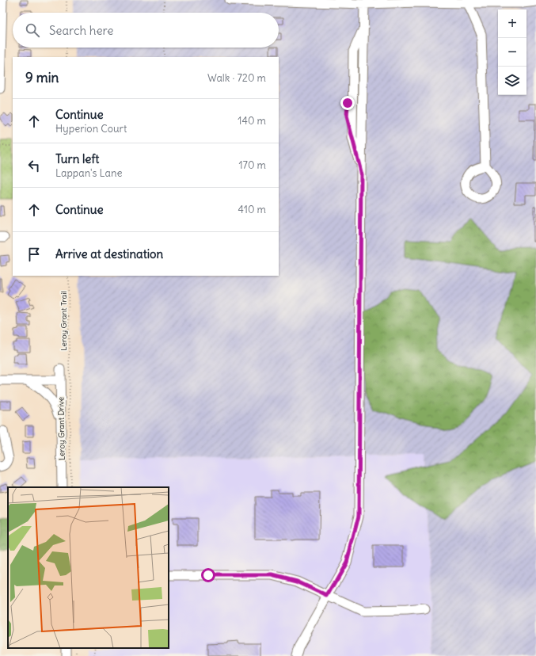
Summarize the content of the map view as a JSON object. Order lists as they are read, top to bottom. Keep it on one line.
{"streets":{"street":["Leroy Grant Drive"],"path":["Leroy Grant Trail"]},"page":{"map_buttons":["+","−"],"search":"Search here","heading":["9 min","Walk · 720 m"],"list":[["Continue","Hyperion Court","140 m"],["Turn left","Lappan's Lane","170 m"],["Continue","410 m"],"Arrive at destination"]}}
